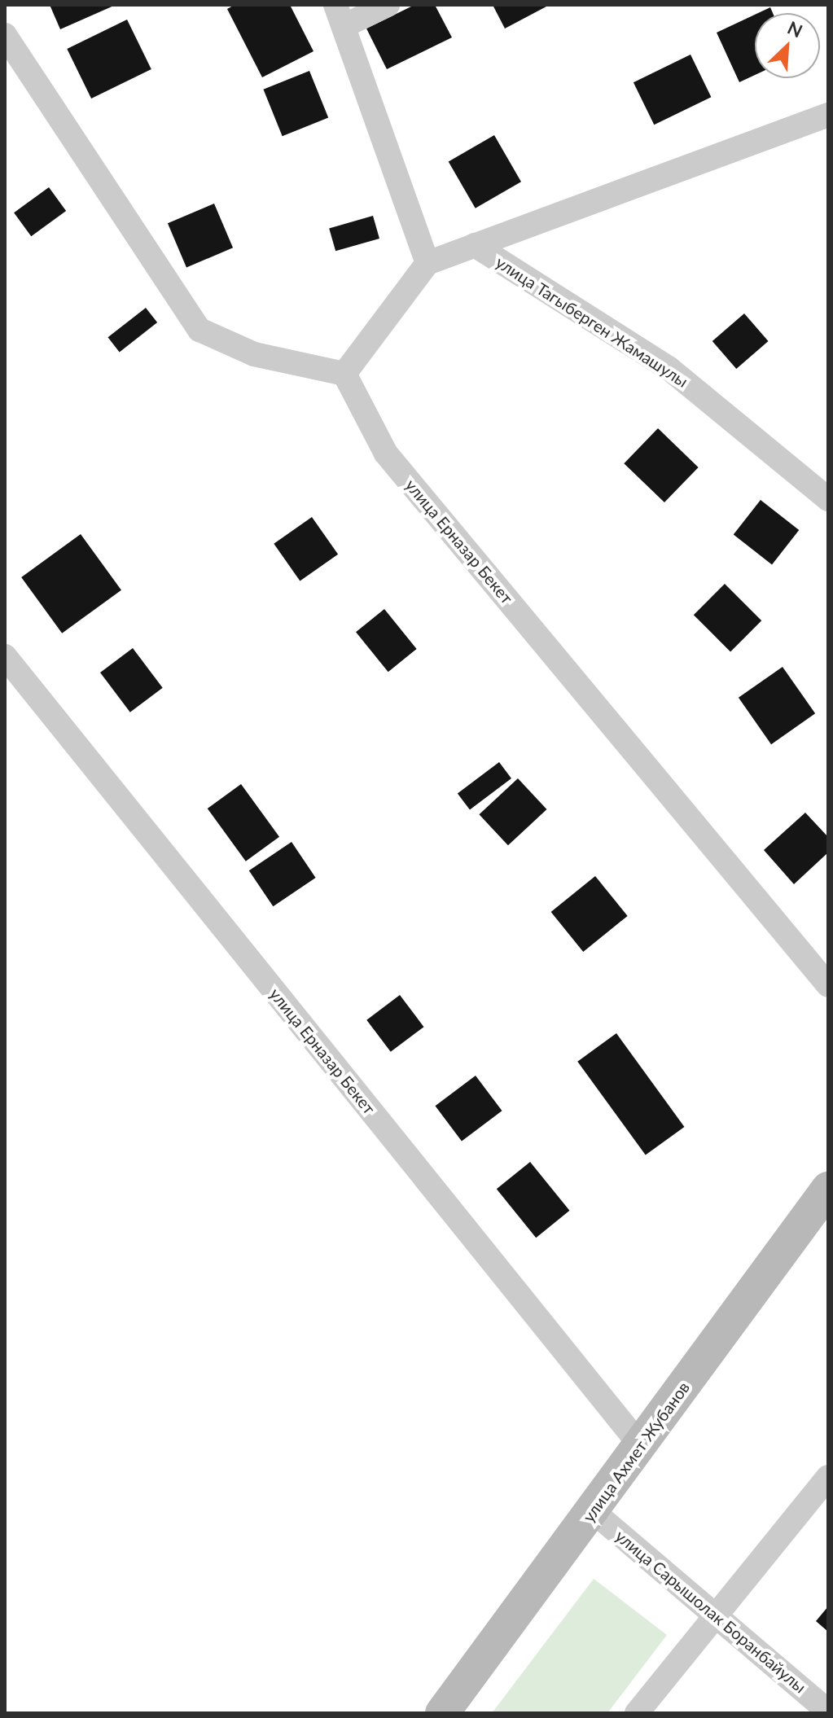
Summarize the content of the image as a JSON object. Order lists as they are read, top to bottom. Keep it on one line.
{"streets":{"main road":["улица Ахмет Жубанов"],"street":["улица Тагыберген Жамашулы","улица Ерназар Бекет","улица Сарышолак Боранбайулы"]},"crossings":[["улица Ерназар Бекет","улица Ахмет Жубанов"],["улица Ахмет Жубанов","улица Сарышолак Боранбайулы"]],"north":"top right"}
